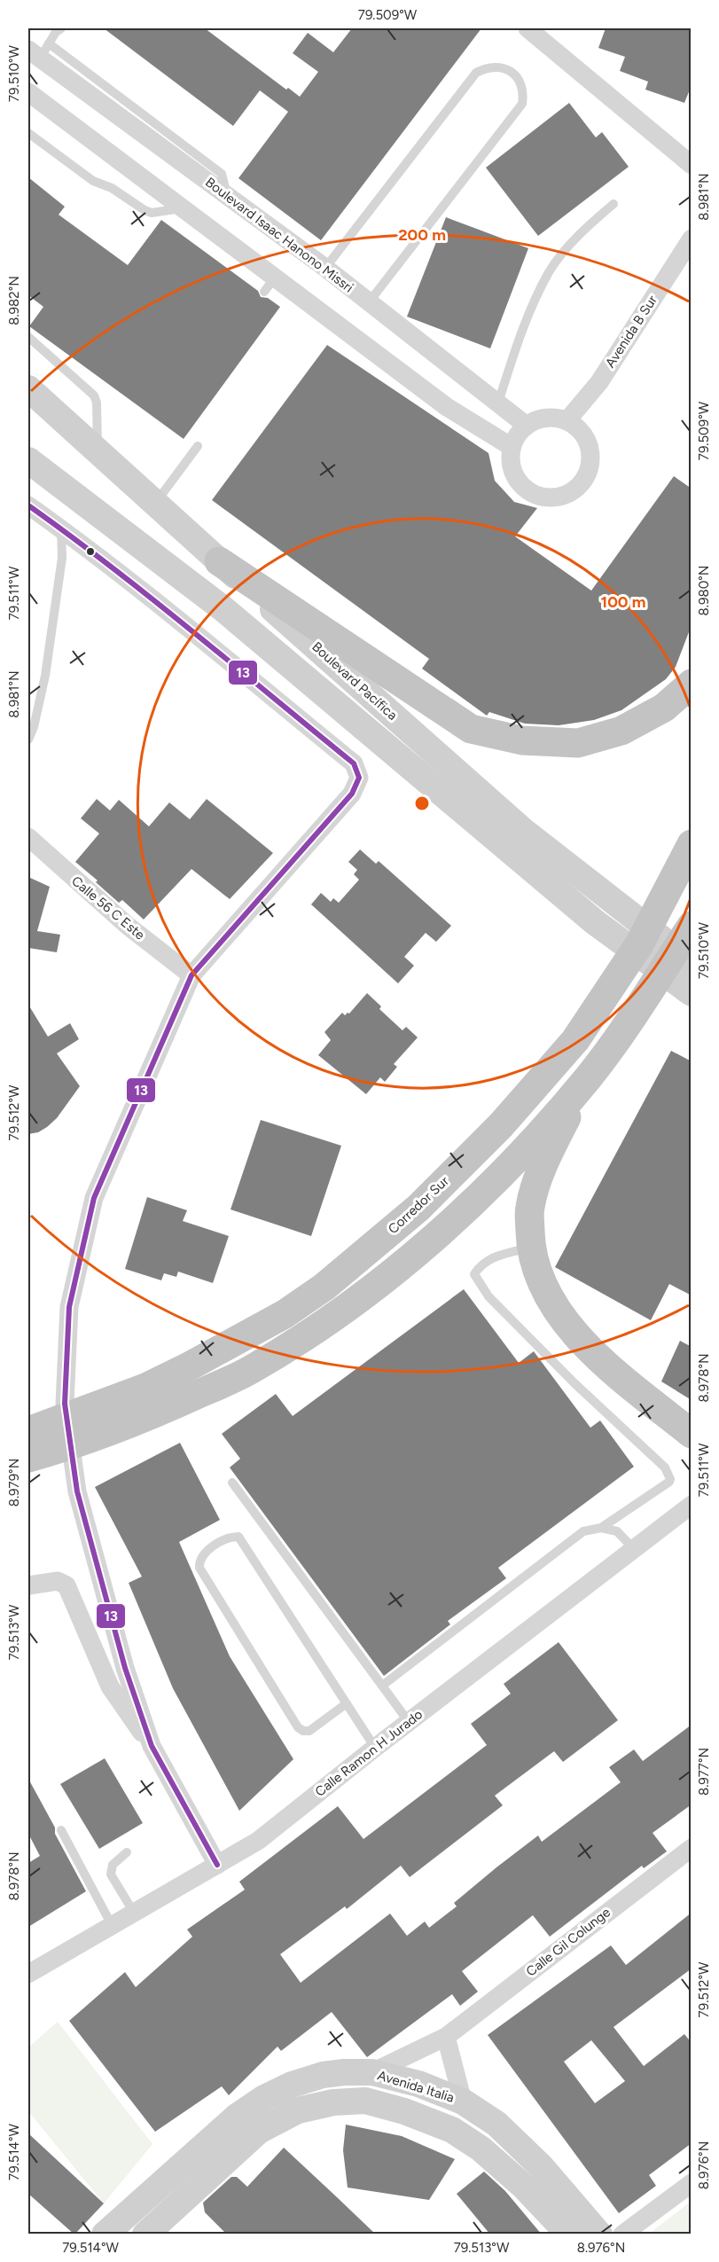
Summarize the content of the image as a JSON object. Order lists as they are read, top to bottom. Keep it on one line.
{"streets":{"highway":["Corredor Sur"],"street":["Boulevard Isaac Hanono Missri","Avenida B Sur","Boulevard Pacífica","Calle 56 C Este","Calle Ramon H Jurado","Calle Gil Colunge","Avenida Italia"]},"crossings":[["Boulevard Isaac Hanono Missri","Avenida B Sur"],["Calle Gil Colunge","Avenida Italia"]],"lines":["transit line 13"],"coordinates":["79.509°W","79.510°W","8.981°N","8.982°N","8.980°N","79.511°W","79.512°W","8.978°N","8.979°N","79.513°W","8.977°N","79.514°W","8.976°N"],"rings":["200 m","100 m"]}
